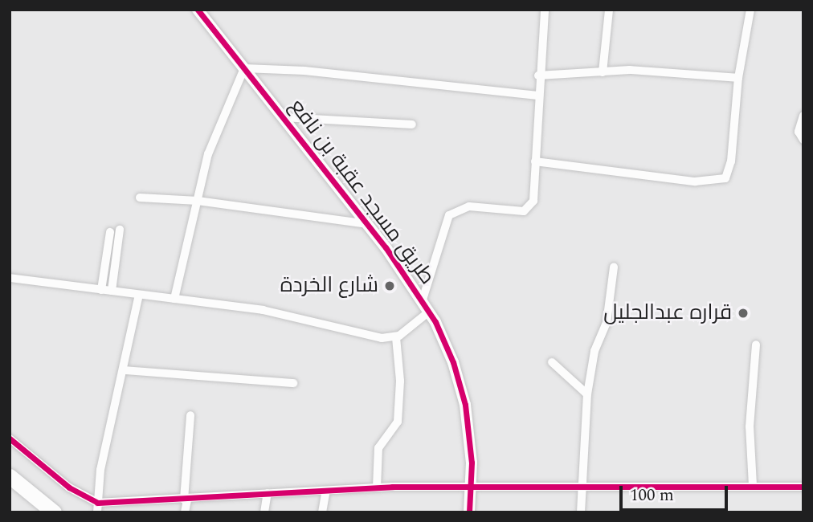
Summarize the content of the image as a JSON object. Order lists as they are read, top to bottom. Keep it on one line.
{"streets":{"street":["طريق مسجد عقبة بن نافع"]},"places":["شارع الخردة","قراره عبدالجليل"],"scale_bar":"100 m"}
